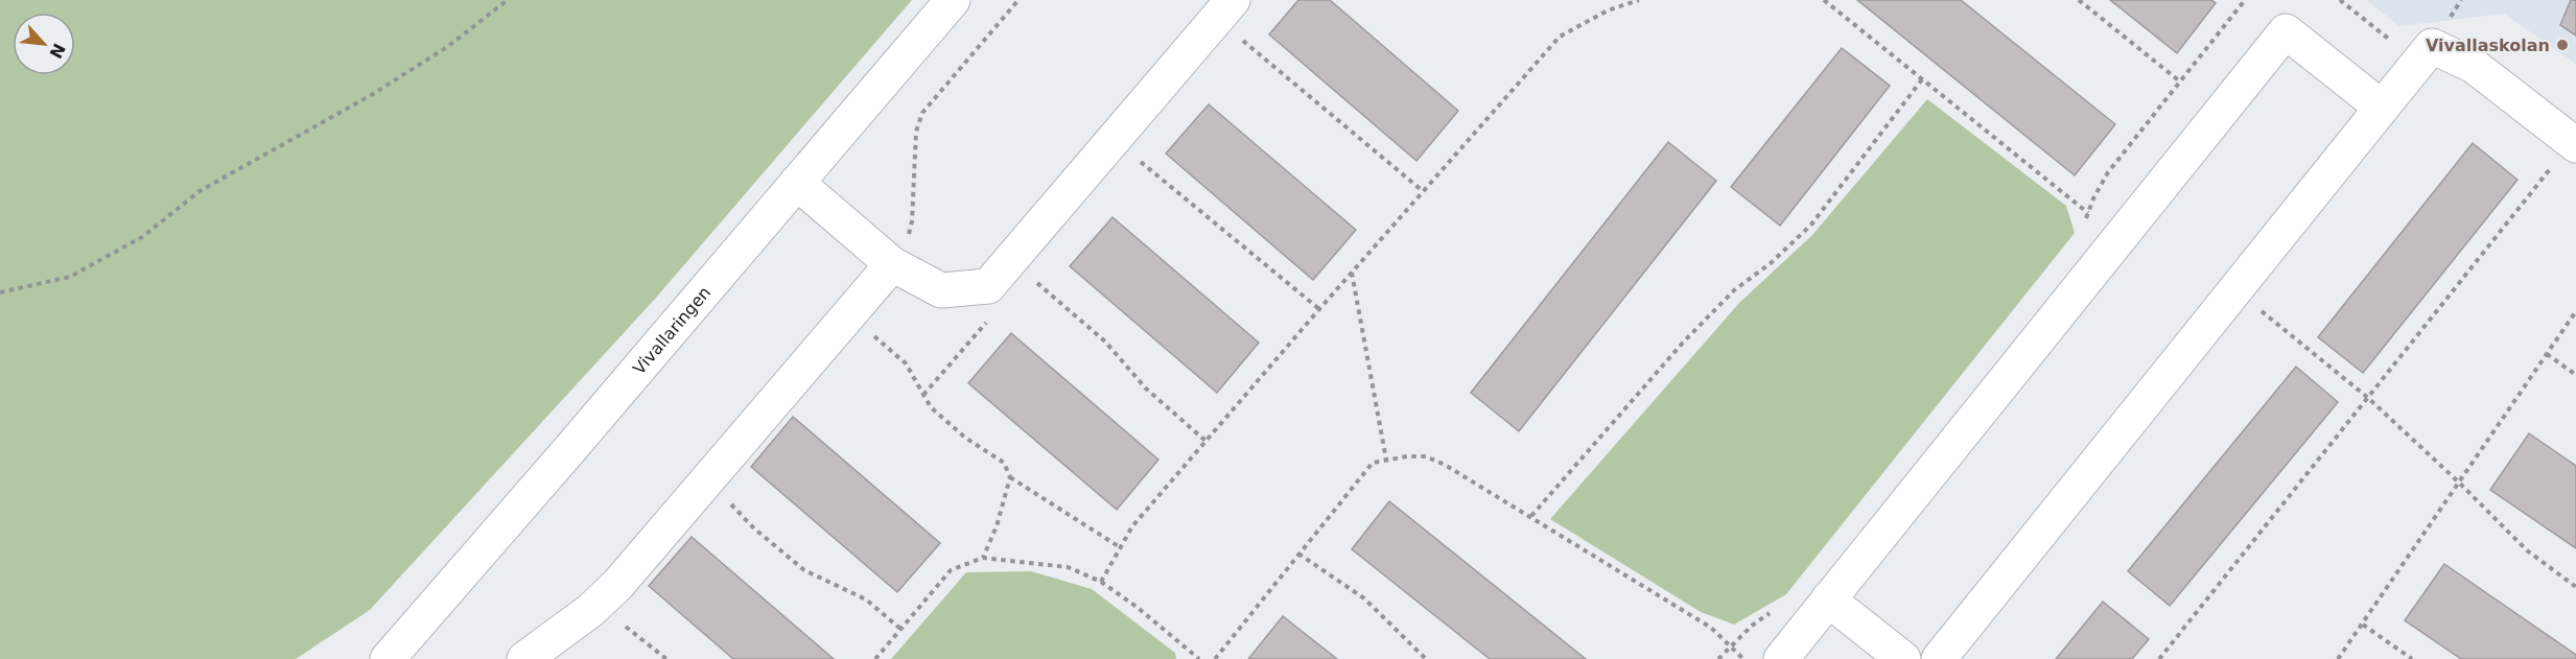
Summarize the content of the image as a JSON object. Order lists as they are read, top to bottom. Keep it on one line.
{"streets":{"street":["Vivallaringen"]},"places":["Vivallaskolan"],"north":"bottom right"}
